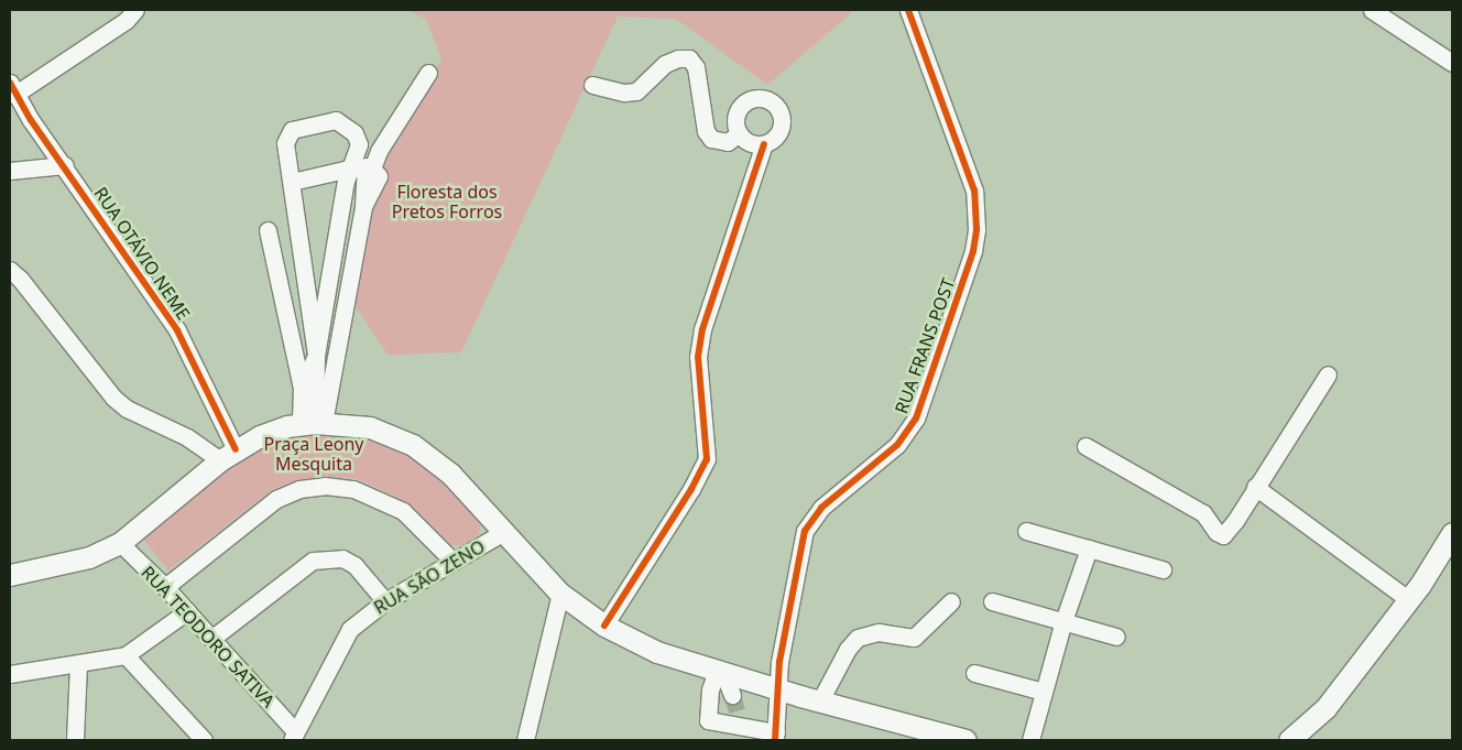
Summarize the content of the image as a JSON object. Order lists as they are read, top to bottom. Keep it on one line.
{"streets":{"street":["RUA OTÁVIO NEME","RUA FRANS POST","RUA SÃO ZENO","RUA TEODORO SATIVA"]},"crossings":[["RUA SÃO ZENO","RUA TEODORO SATIVA"]],"parks":["Floresta dos Pretos Forros","Praça Leony Mesquita"]}
